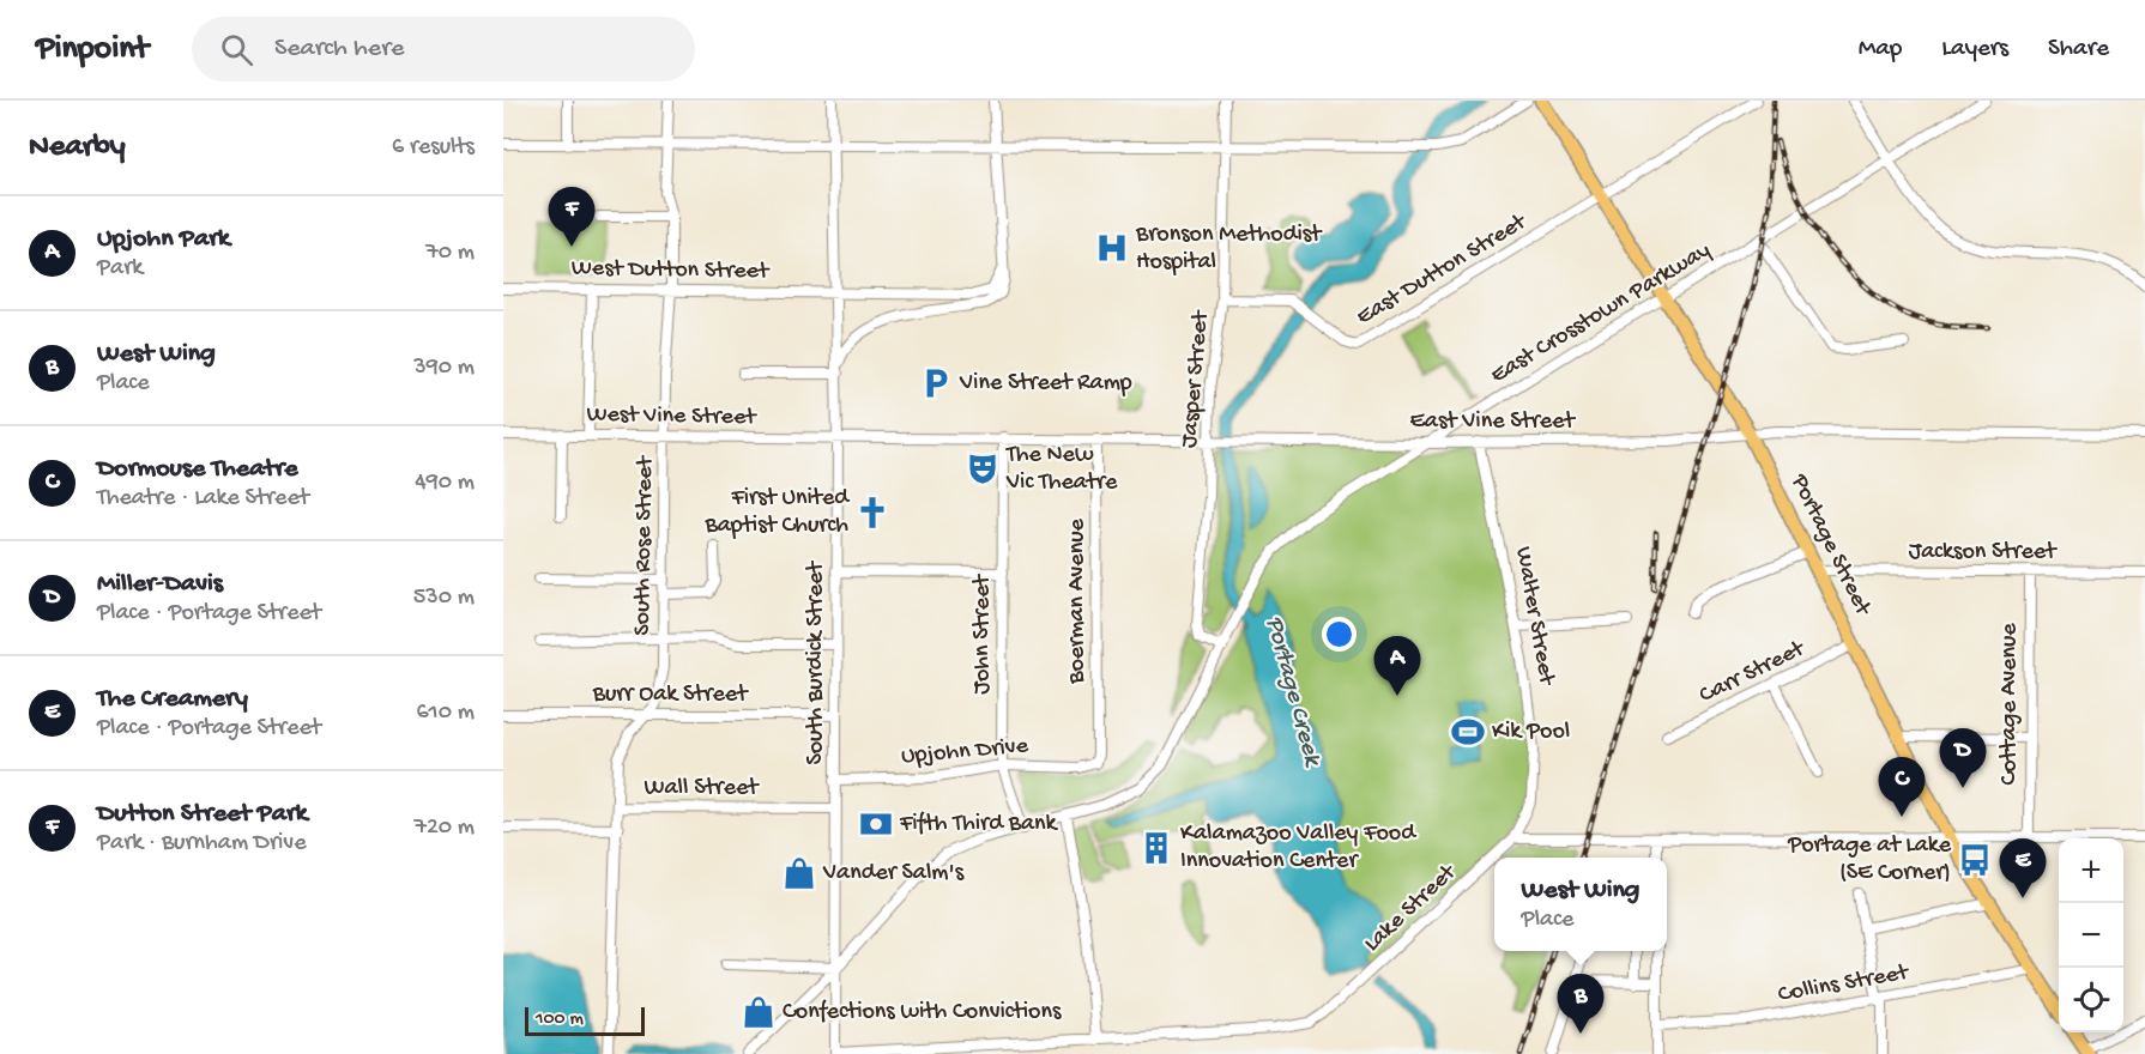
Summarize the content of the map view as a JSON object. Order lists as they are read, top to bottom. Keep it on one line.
{"streets":{"main road":["Portage Street"],"street":["West Dutton Street","East Dutton Street","East Crosstown Parkway","Jasper Street","West Vine Street","East Vine Street","South Rose Street","Jackson Street","Boerman Avenue","Walter Street","John Street","South Burdick Street","Carr Street","Burr Oak Street","Cottage Avenue","Upjohn Drive","Wall Street","Lake Street","Collins Street"]},"crossings":[["West Dutton Street","South Rose Street"],["West Dutton Street","South Burdick Street"],["East Dutton Street","Jasper Street"],["East Dutton Street","Portage Street"],["East Crosstown Parkway","Jasper Street"],["East Crosstown Parkway","East Vine Street"],["East Crosstown Parkway","Portage Street"],["East Crosstown Parkway","John Street"],["East Crosstown Parkway","South Burdick Street"],["Jasper Street","East Vine Street"],["West Vine Street","East Vine Street"],["West Vine Street","South Rose Street"],["West Vine Street","South Burdick Street"],["East Vine Street","Portage Street"],["East Vine Street","Boerman Avenue"],["East Vine Street","Walter Street"],["East Vine Street","John Street"],["East Vine Street","South Burdick Street"],["Portage Street","Jackson Street"],["Portage Street","Carr Street"],["Portage Street","Collins Street"],["South Rose Street","Burr Oak Street"],["South Rose Street","Wall Street"],["Jackson Street","Cottage Avenue"],["Boerman Avenue","Upjohn Drive"],["Walter Street","Lake Street"],["John Street","Upjohn Drive"],["South Burdick Street","Burr Oak Street"],["South Burdick Street","Upjohn Drive"],["South Burdick Street","Wall Street"],["South Burdick Street","Lake Street"]],"water":["Portage Creek"],"places":{"hospital":["Bronson Methodist Hospital"],"parking":["Vine Street Ramp"],"theatre":["The New Vic Theatre"],"church":["First United Baptist Church"],"sports":["Kik Pool"],"bank":["Fifth Third Bank"],"building":["Kalamazoo Valley Food Innovation Center"],"bus stop":["Portage at Lake (SE Corner)"],"shop":["Vander Salm's","Confections with Convictions"]},"scale_bar":"100 m","page":{"header":"Pinpoint","search":"Search here","nav":["Map","Layers","Share"],"heading":["Nearby","6 results"],"pins":["F","A","D","C","E","B"],"list":[{"mark":"A","name":"Upjohn Park","note":"Park","value":"70 m"},{"mark":"B","name":"West Wing","note":"Place","value":"390 m"},{"mark":"C","name":"Dormouse Theatre","note":"Theatre · Lake Street","value":"490 m"},{"mark":"D","name":"Miller-Davis","note":"Place · Portage Street","value":"530 m"},{"mark":"E","name":"The Creamery","note":"Place · Portage Street","value":"610 m"},{"mark":"F","name":"Dutton Street Park","note":"Park · Burnham Drive","value":"720 m"}],"map_buttons":["+","−"],"popup":["West Wing","Place"],"scale":"100 m"}}
